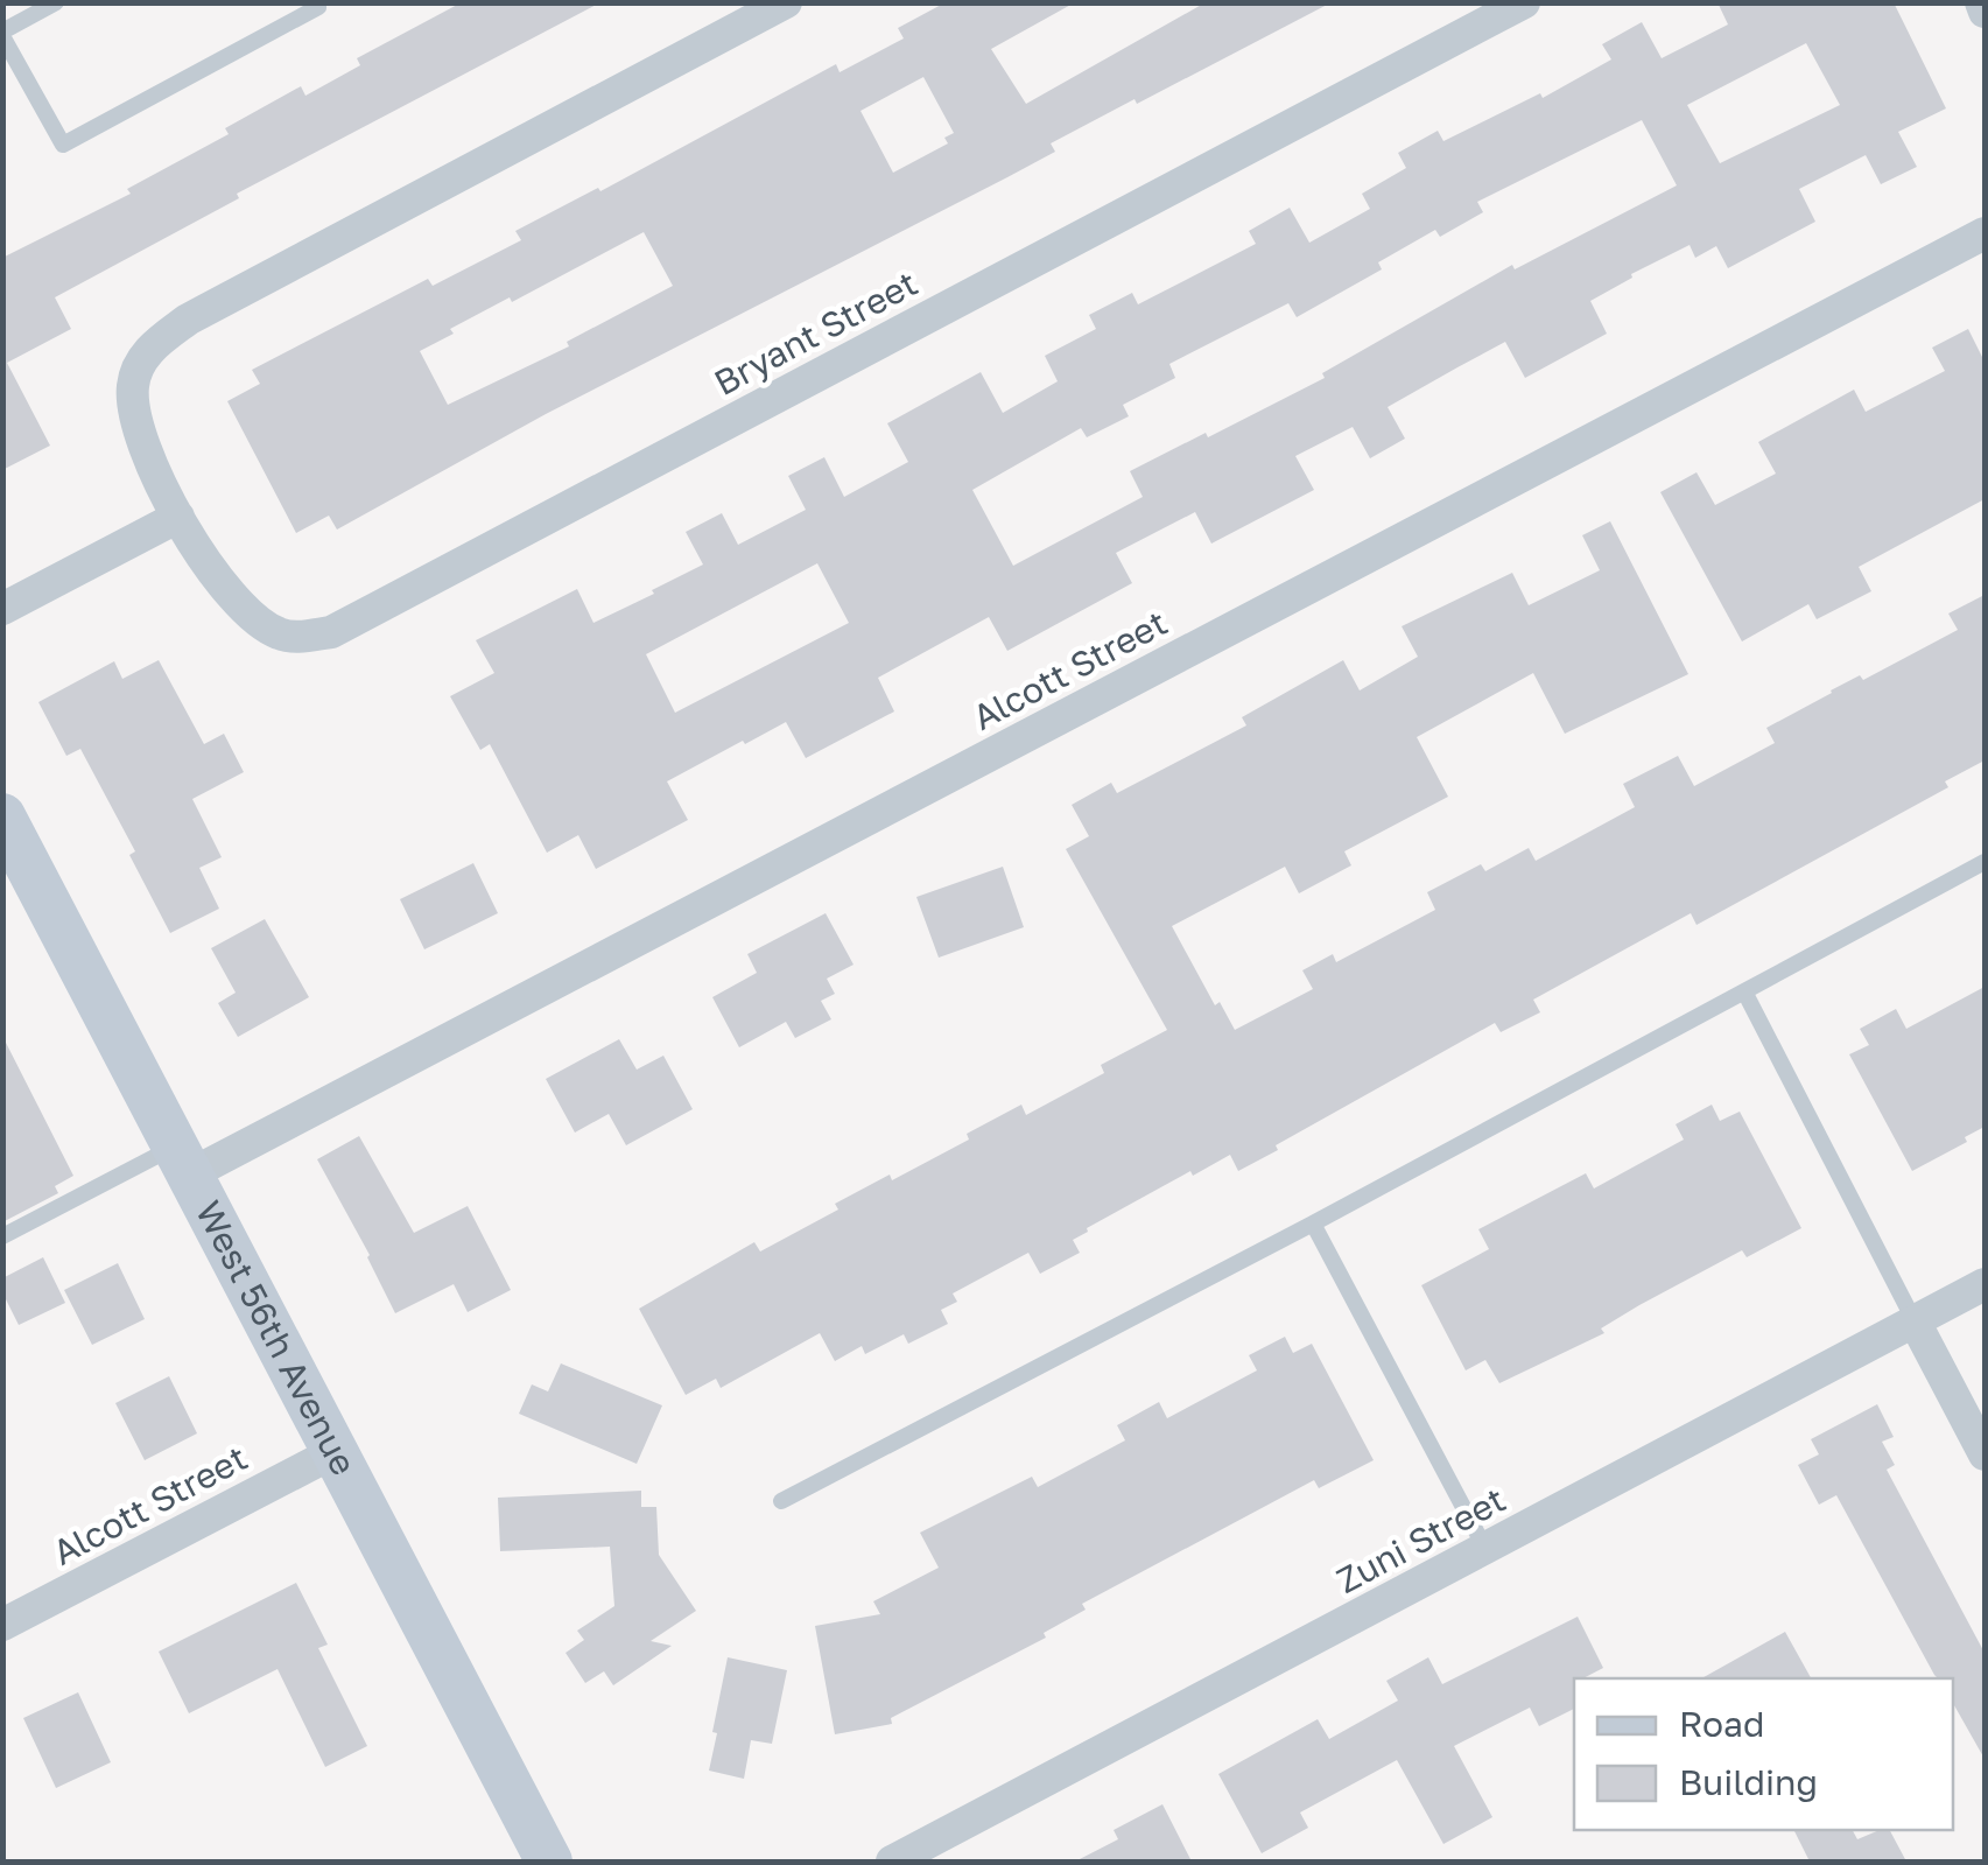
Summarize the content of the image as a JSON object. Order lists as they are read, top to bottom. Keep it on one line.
{"streets":{"street":["Bryant Street","Alcott Street","West 56th Avenue","Zuni Street"]},"crossings":[["Alcott Street","West 56th Avenue"]],"legend":["Road","Building"]}
